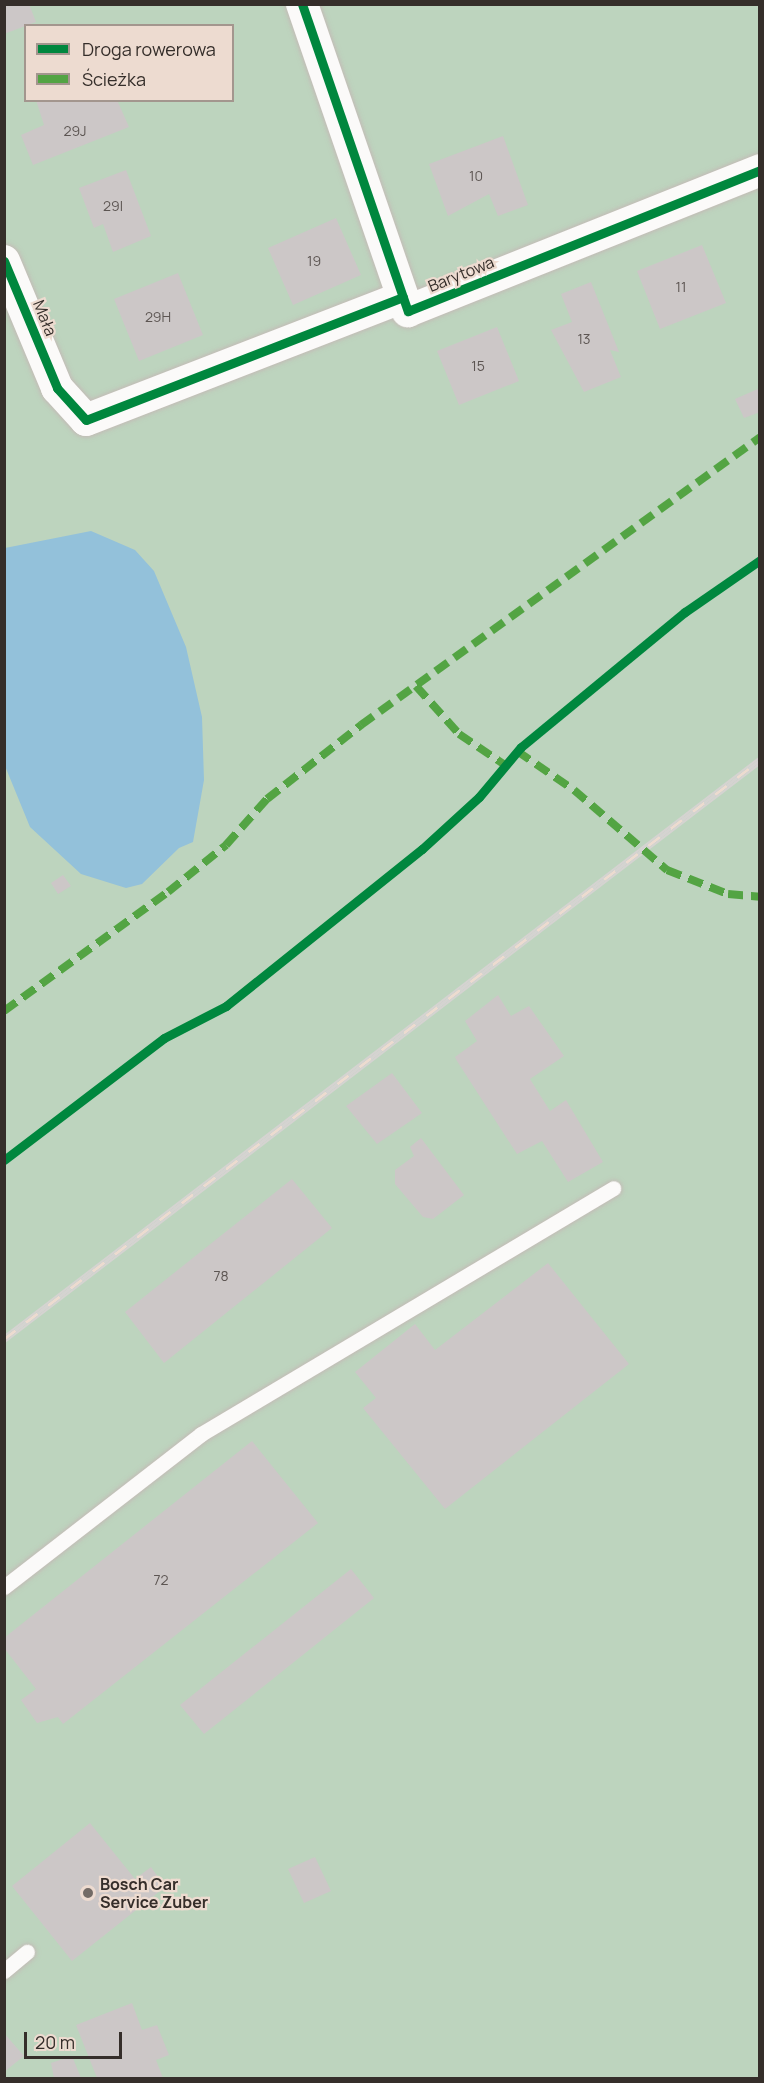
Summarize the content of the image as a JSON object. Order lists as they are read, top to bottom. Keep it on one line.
{"streets":{"street":["Barytowa","Mała"]},"crossings":[["Barytowa","Mała"]],"places":["Bosch Car Service Zuber"],"house_numbers":["29J","10","29I","19","11","29H","13","15","78","72"],"legend":["Droga rowerowa","Ścieżka"],"scale_bar":"20 m"}
